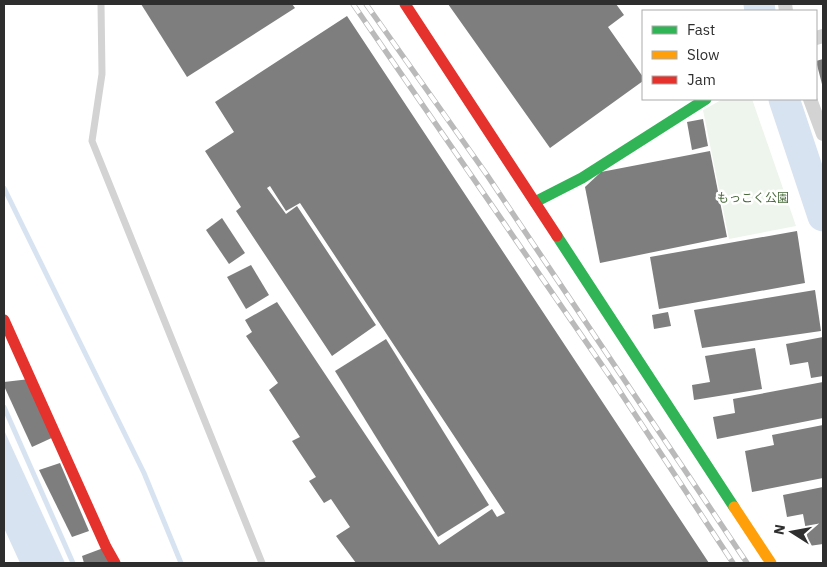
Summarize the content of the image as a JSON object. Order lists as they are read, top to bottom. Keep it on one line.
{"parks":["もっこく公園"],"legend":["Fast","Slow","Jam"],"north":"left"}
